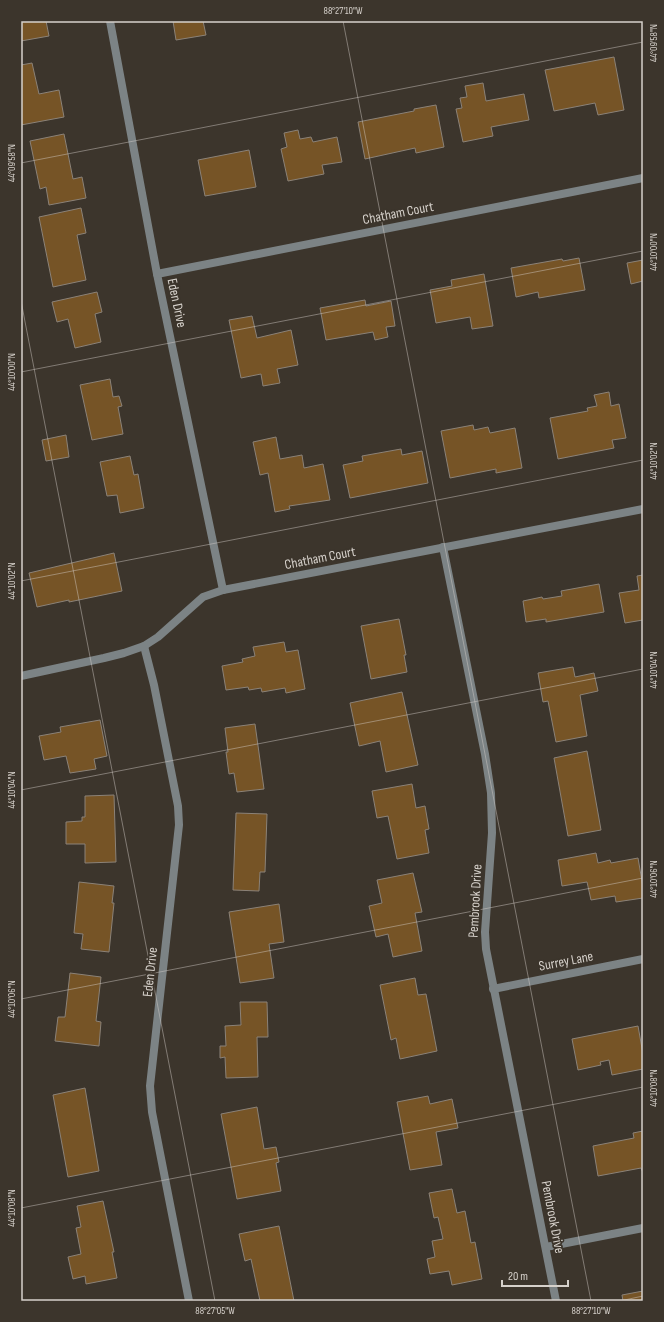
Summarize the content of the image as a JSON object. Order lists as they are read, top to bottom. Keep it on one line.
{"streets":{"street":["Chatham Court","Eden Drive","Pembrook Drive","Surrey Lane"]},"crossings":[["Chatham Court","Eden Drive"],["Chatham Court","Pembrook Drive"],["Pembrook Drive","Surrey Lane"]],"scale_bar":"20 m","coordinates":["88°27'10\"W","44°09'58\"N","44°10'00\"N","44°10'02\"N","44°10'04\"N","44°10'06\"N","44°10'08\"N","88°27'05\"W"]}
